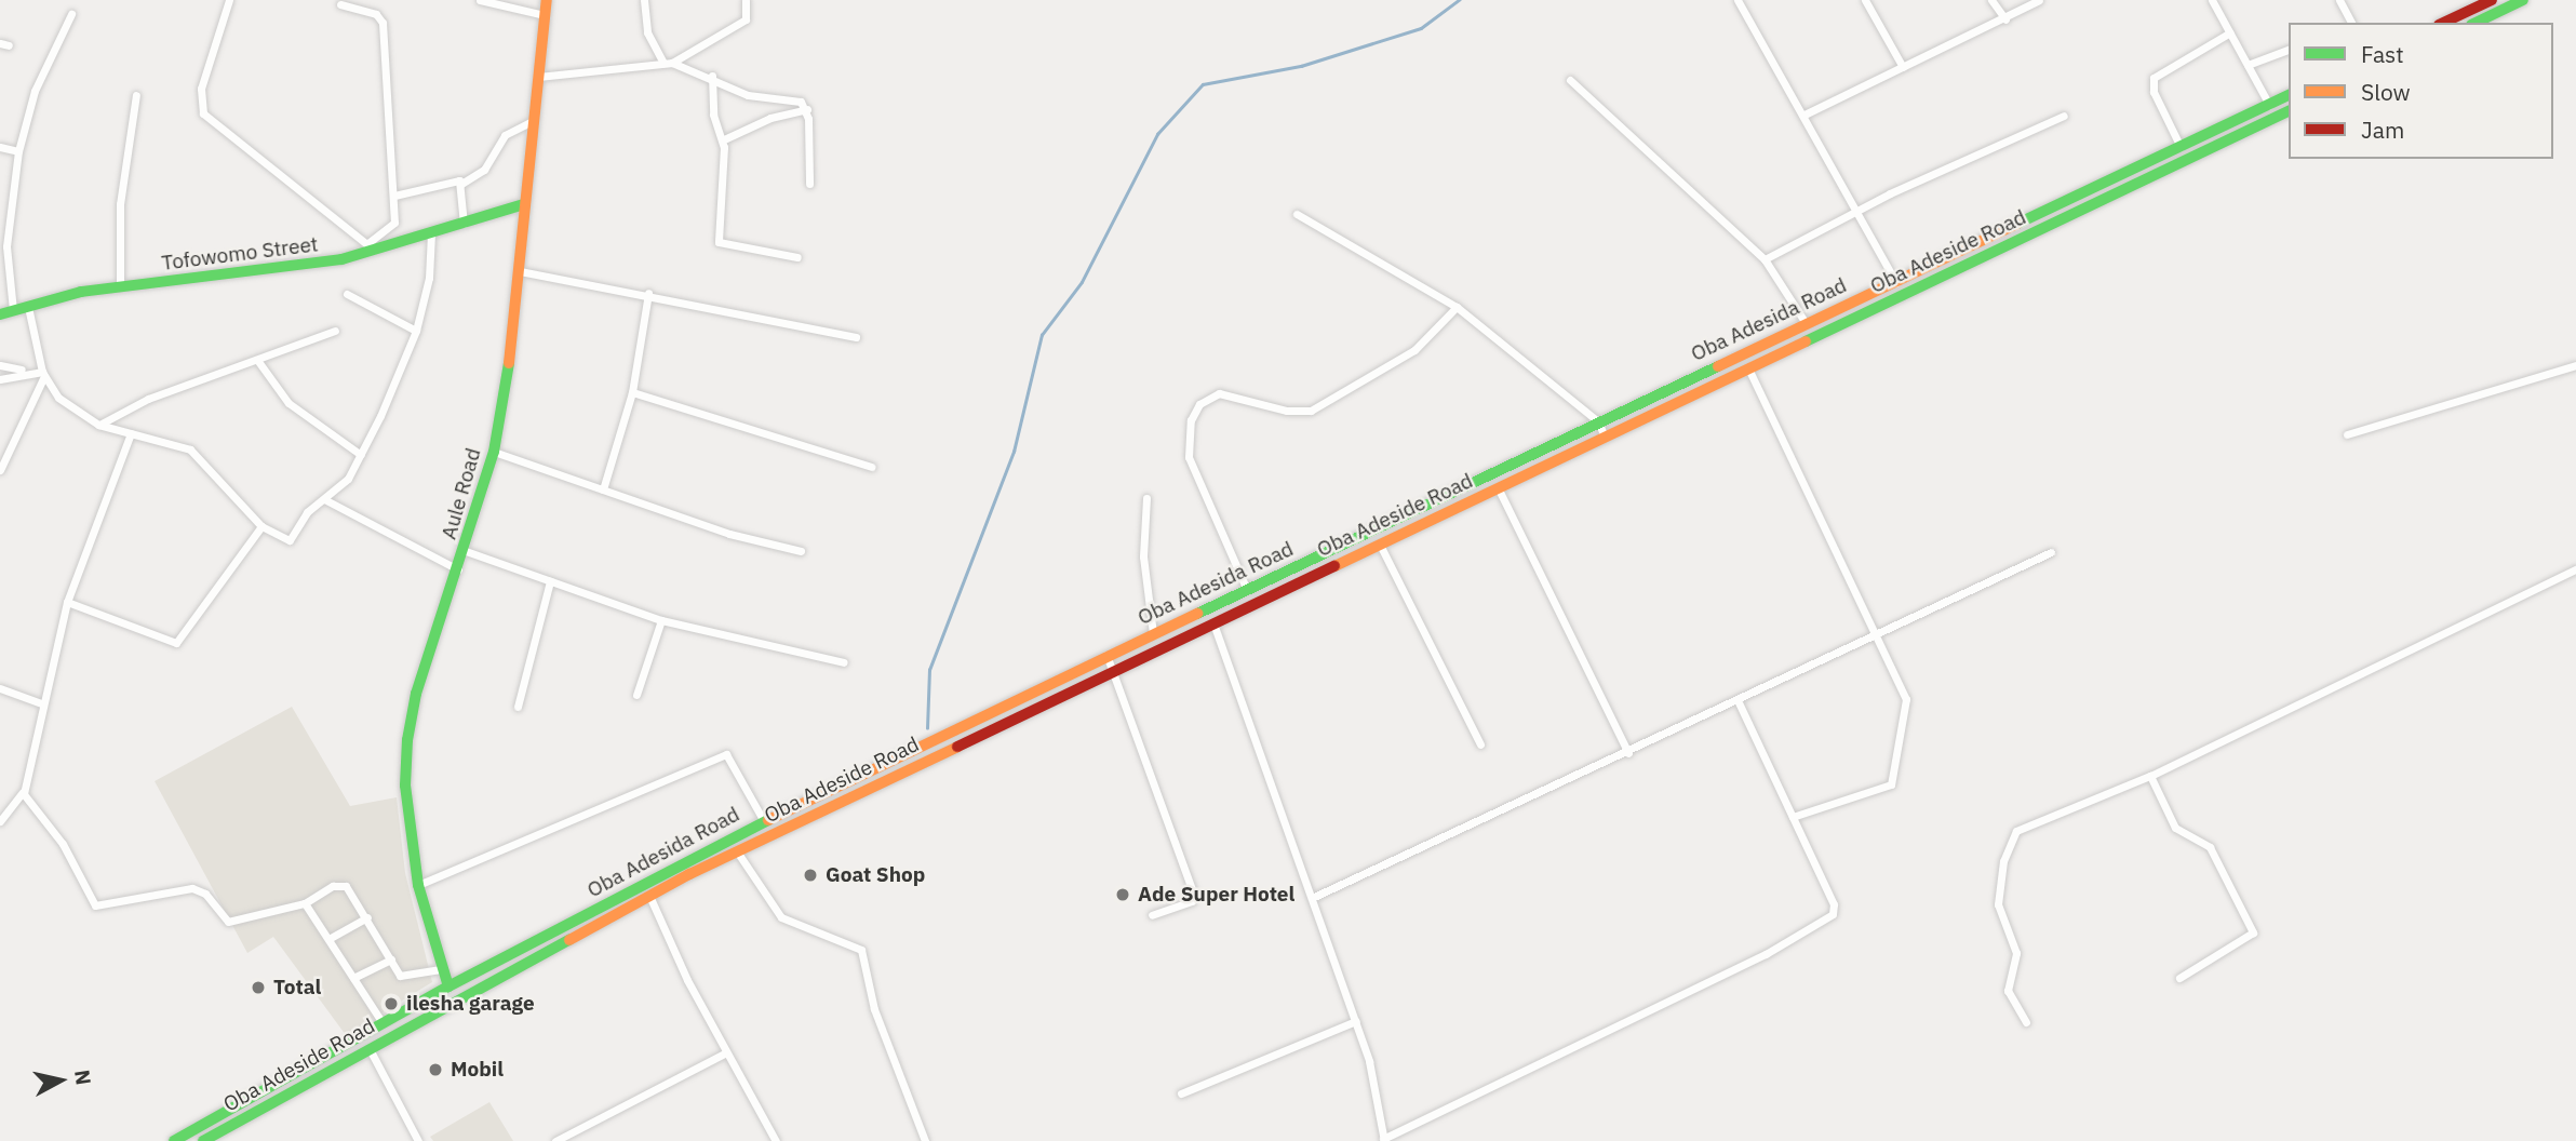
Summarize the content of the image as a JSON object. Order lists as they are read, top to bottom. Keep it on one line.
{"streets":{"main road":["Oba Adeside Road","Tofowomo Street","Oba Adesida Road","Aule Road"]},"crossings":[["Tofowomo Street","Aule Road"],["Oba Adesida Road","Aule Road"]],"places":["Goat Shop","Ade Super Hotel","Total","ilesha garage","Mobil"],"legend":["Fast","Slow","Jam"],"north":"right"}
